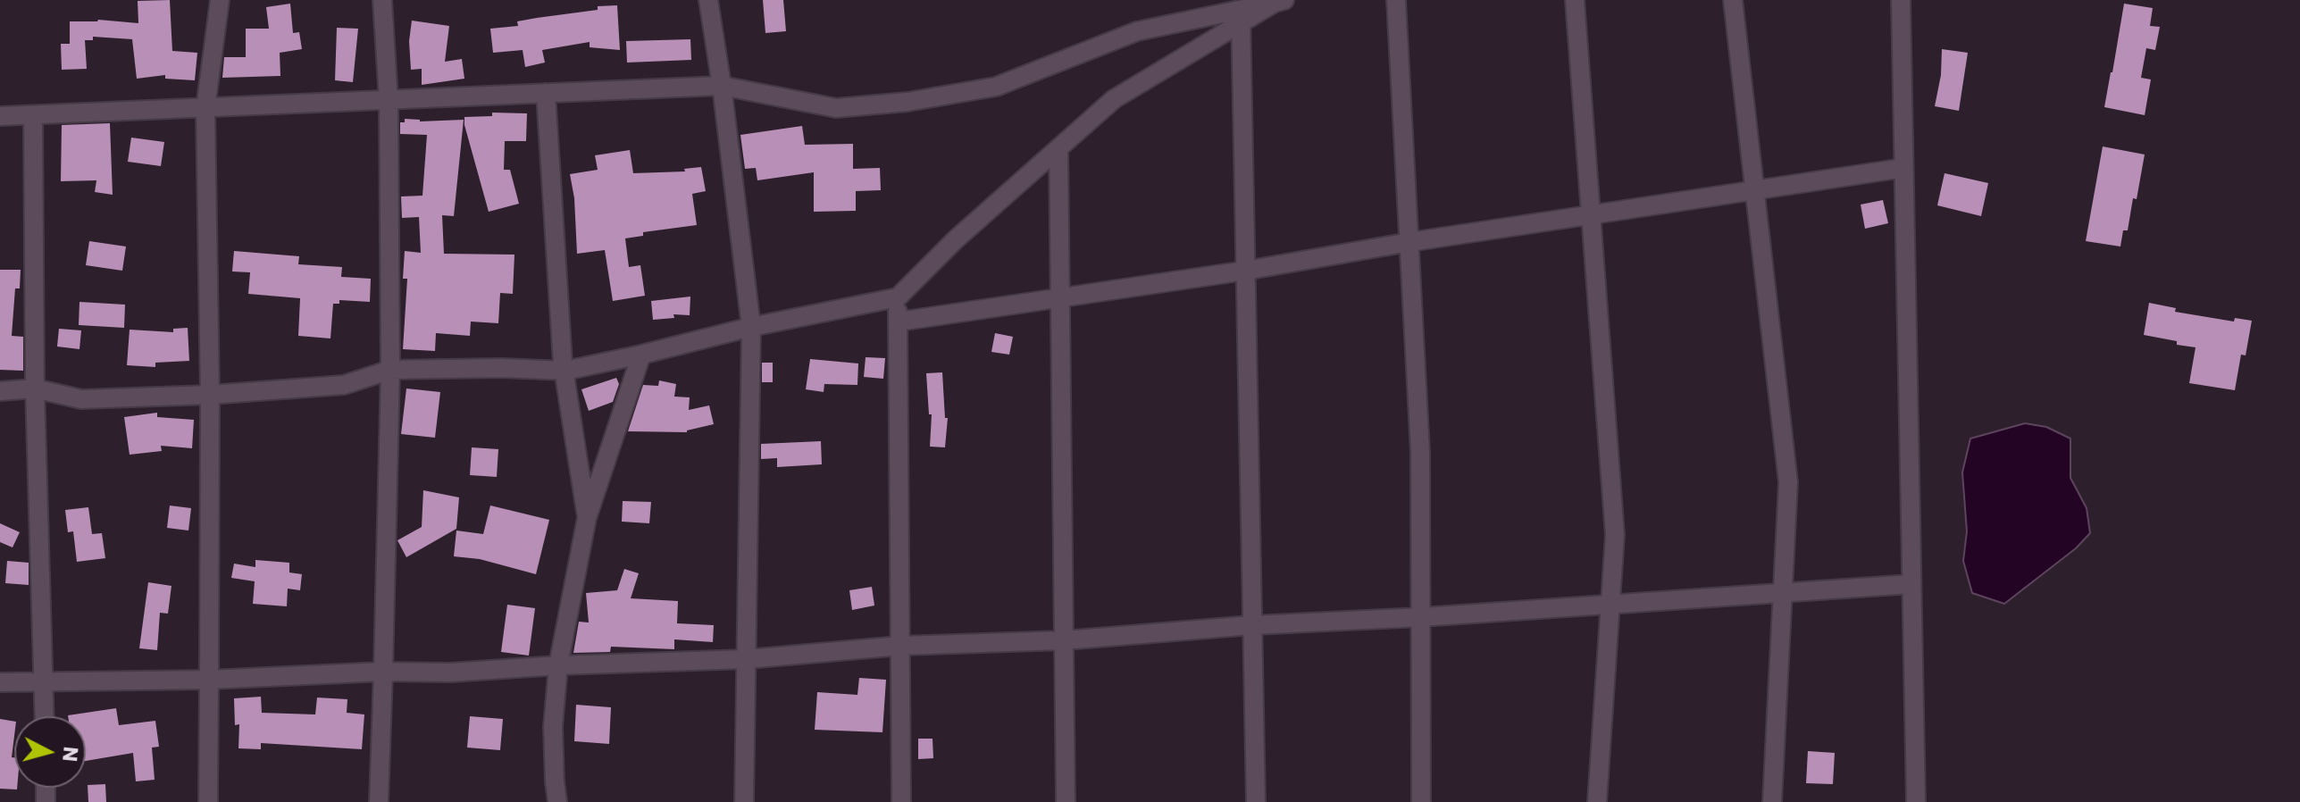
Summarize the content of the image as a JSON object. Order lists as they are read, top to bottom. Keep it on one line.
{"north":"right"}
